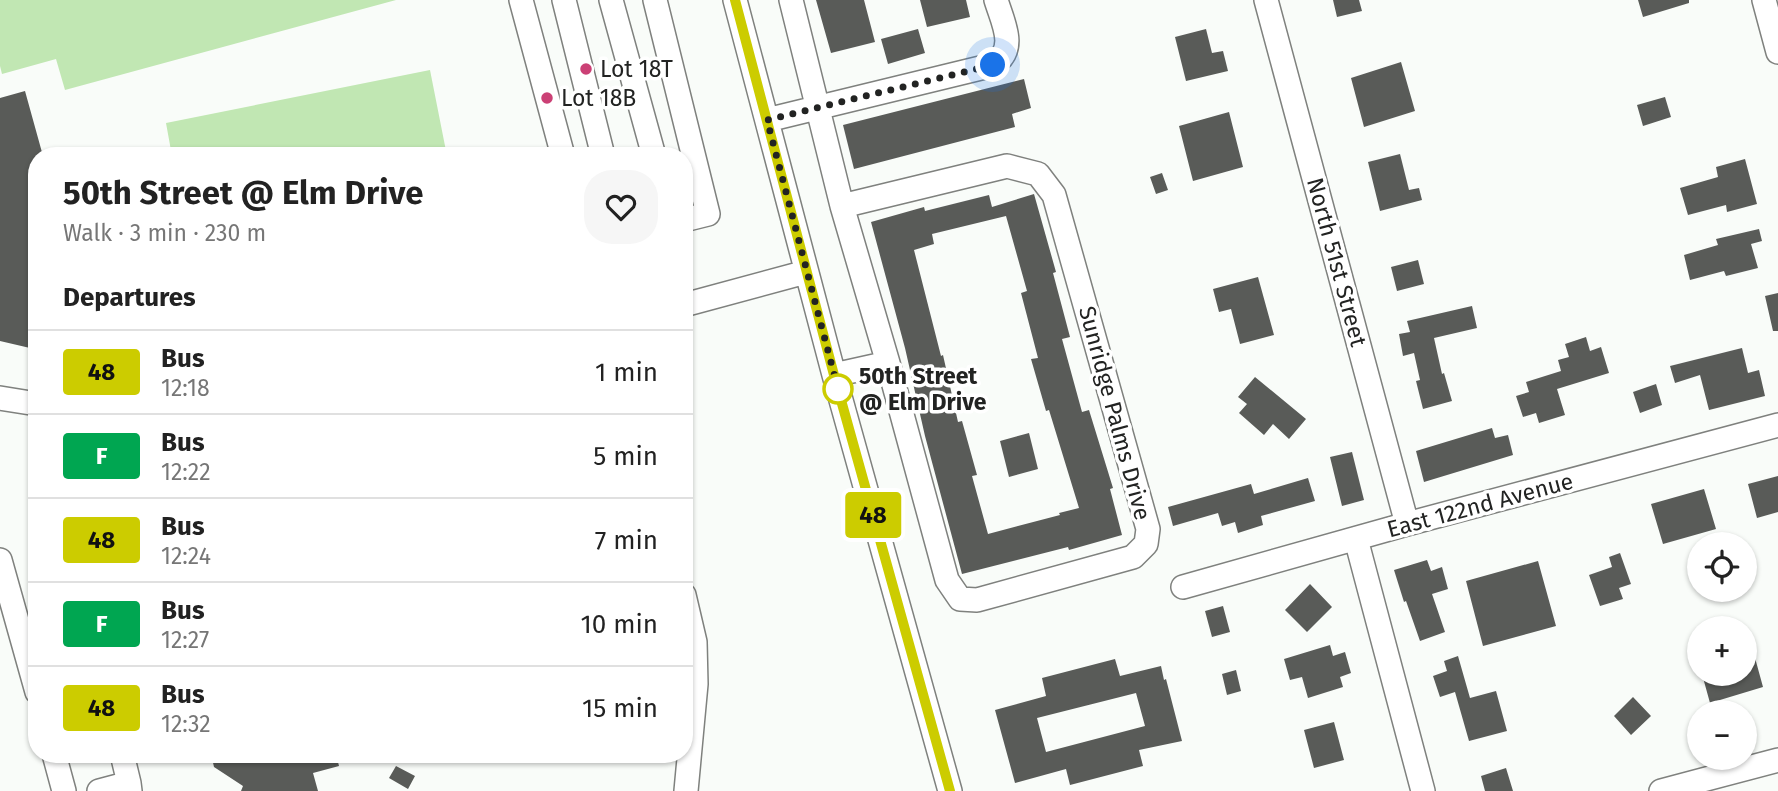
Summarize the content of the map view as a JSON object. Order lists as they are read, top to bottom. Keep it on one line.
{"streets":{"street":["North 51st Street","Sunridge Palms Drive","East 122nd Avenue"]},"crossings":[["North 51st Street","East 122nd Avenue"]],"places":["Lot 18T","Lot 18B","50th Street @ Elm Drive"],"lines":["bus line 48"],"page":{"on_map":"48","heading":[["50th Street @ Elm Drive","Walk · 3 min · 230 m"],"Departures"],"list":[{"mark":"48","name":"Bus","note":"12:18","value":"1 min"},{"mark":"F","name":"Bus","note":"12:22","value":"5 min"},{"mark":"48","name":"Bus","note":"12:24","value":"7 min"},{"mark":"F","name":"Bus","note":"12:27","value":"10 min"},{"mark":"48","name":"Bus","note":"12:32","value":"15 min"}],"map_buttons":["+","−"]}}
